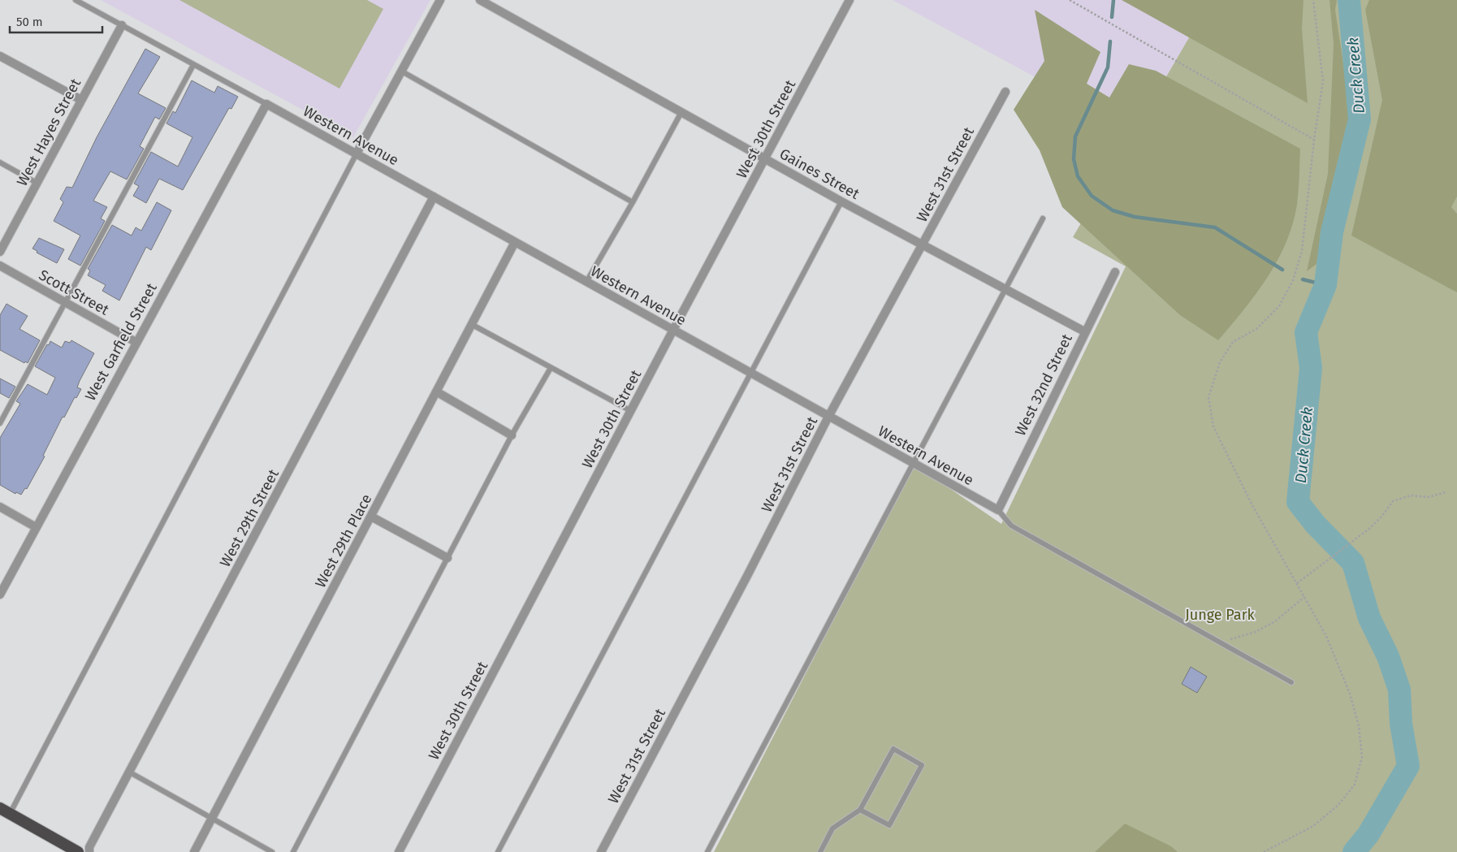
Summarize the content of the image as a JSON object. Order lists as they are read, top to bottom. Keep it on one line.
{"streets":{"street":["West 30th Street","West Hayes Street","Western Avenue","Gaines Street","West 31st Street","Scott Street","West Garfield Street","West 32nd Street","West 29th Street","West 29th Place"]},"crossings":[["West 30th Street","Western Avenue"],["West 30th Street","Gaines Street"],["Western Avenue","West 31st Street"],["Western Avenue","West Garfield Street"],["Western Avenue","West 32nd Street"],["Western Avenue","West 29th Street"],["Western Avenue","West 29th Place"],["Gaines Street","West 31st Street"],["Gaines Street","West 32nd Street"],["Scott Street","West Garfield Street"]],"water":["Duck Creek"],"parks":["Junge Park"],"scale_bar":"50 m"}
